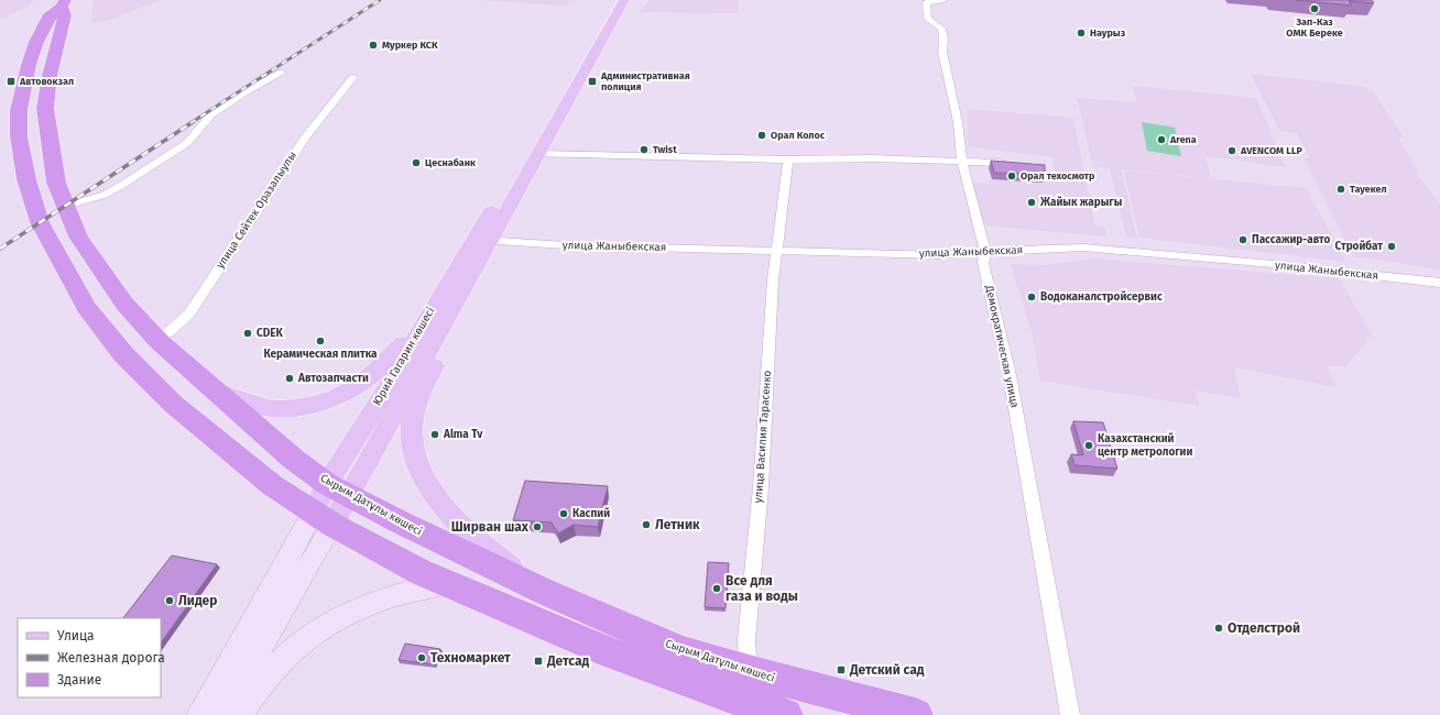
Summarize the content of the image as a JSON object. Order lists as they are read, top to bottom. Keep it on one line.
{"streets":{"highway":["Сырым Датұлы көшесі"],"main road":["Юрий Гагарин көшесі"],"street":["улица Сейтек Оразалыулы","улица Жаныбекская","Демократическая улица","улица Василия Тарасенко"]},"crossings":[["улица Сейтек Оразалыулы","Сырым Датұлы көшесі"],["улица Жаныбекская","Демократическая улица"],["улица Жаныбекская","Юрий Гагарин көшесі"],["улица Жаныбекская","улица Василия Тарасенко"],["Юрий Гагарин көшесі","Сырым Датұлы көшесі"],["улица Василия Тарасенко","Сырым Датұлы көшесі"]],"places":{"other":["Зап-Каз ОМК Береке","Наурыз","Муркер КСК","Орал Колос","Arena","Twist","AVENCOM LLP","Цеснабанк","Орал техосмотр","Тауекел","Жайык жарыгы","Пассажир-авто","Стройбат","Водоканалстройсервис","CDEK","Керамическая плитка","Автозапчасти","Alma Tv","Казахстанский центр метрологии","Каспий","Летник","Ширван шах","Все для газа и воды","Лидер","Отделстрой","Техномаркет"],"transit":["Автовокзал","Административная полиция","Детсад","Детский сад"]},"legend":["Улица","Железная дорога","Здание"]}
